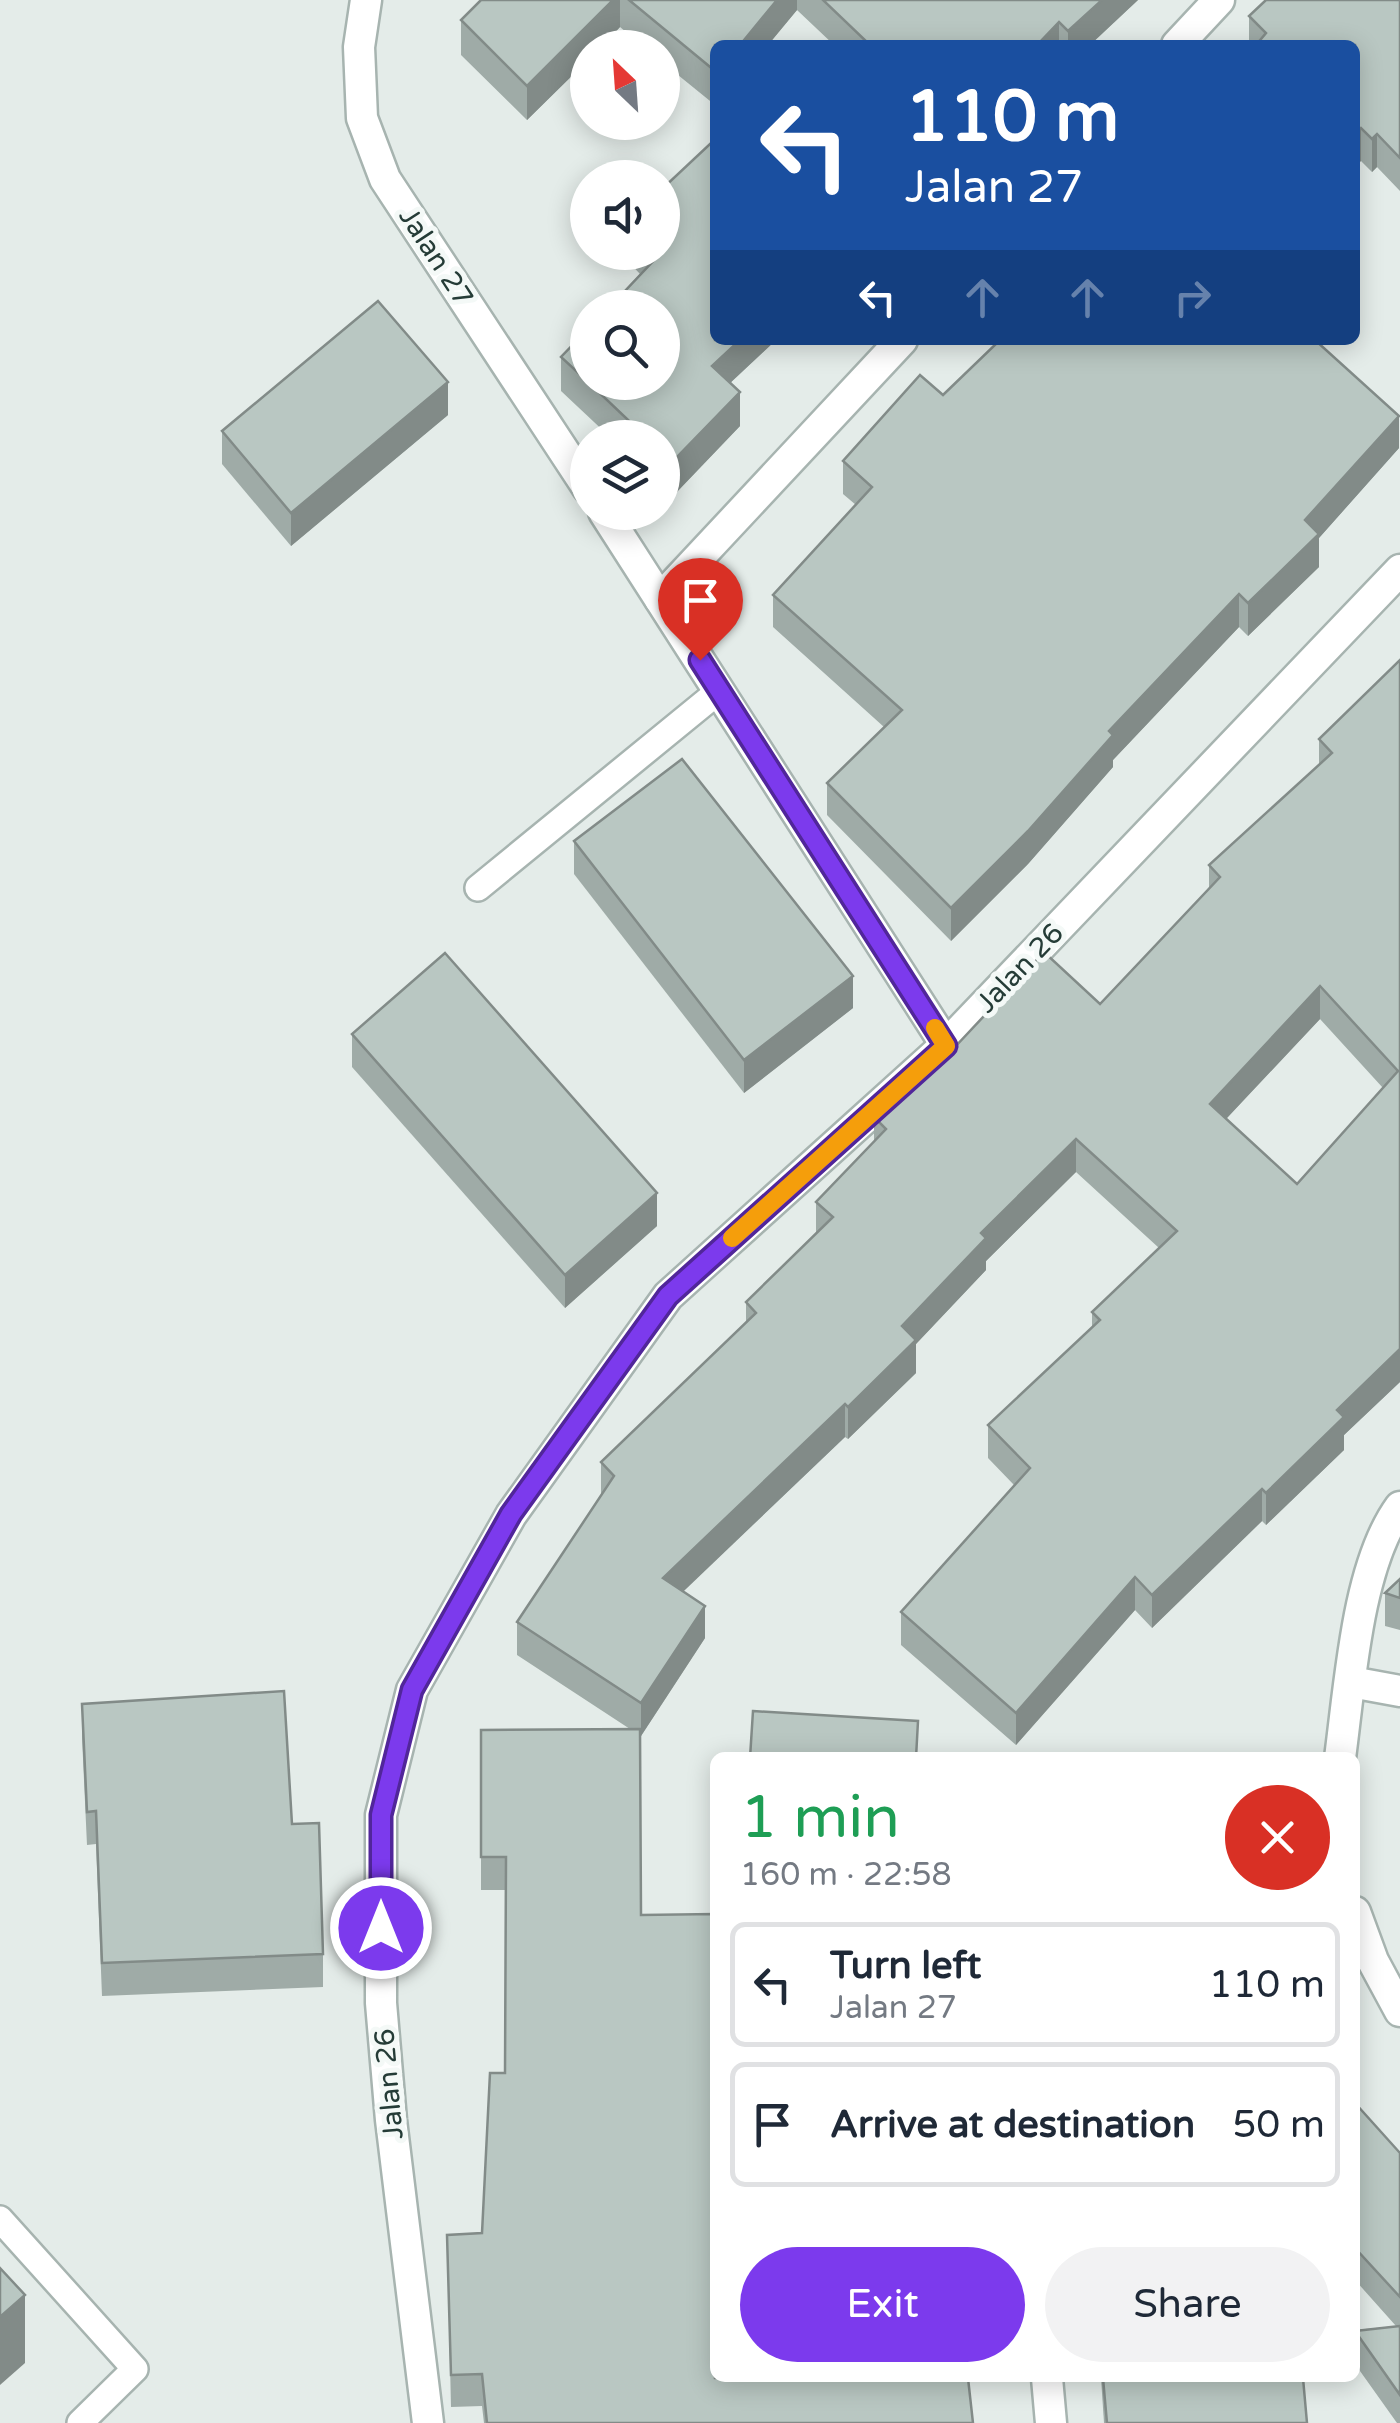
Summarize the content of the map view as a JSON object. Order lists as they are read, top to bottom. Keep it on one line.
{"streets":{"street":["Jalan 27","Jalan 26"]},"north":"top left","page":{"turn":["110 m","Jalan 27"],"heading":["1 min","160 m · 22:58"],"list":[{"name":"Turn left","note":"Jalan 27","value":"110 m"},{"name":"Arrive at destination","value":"50 m"}],"buttons":["Exit","Share"]}}
